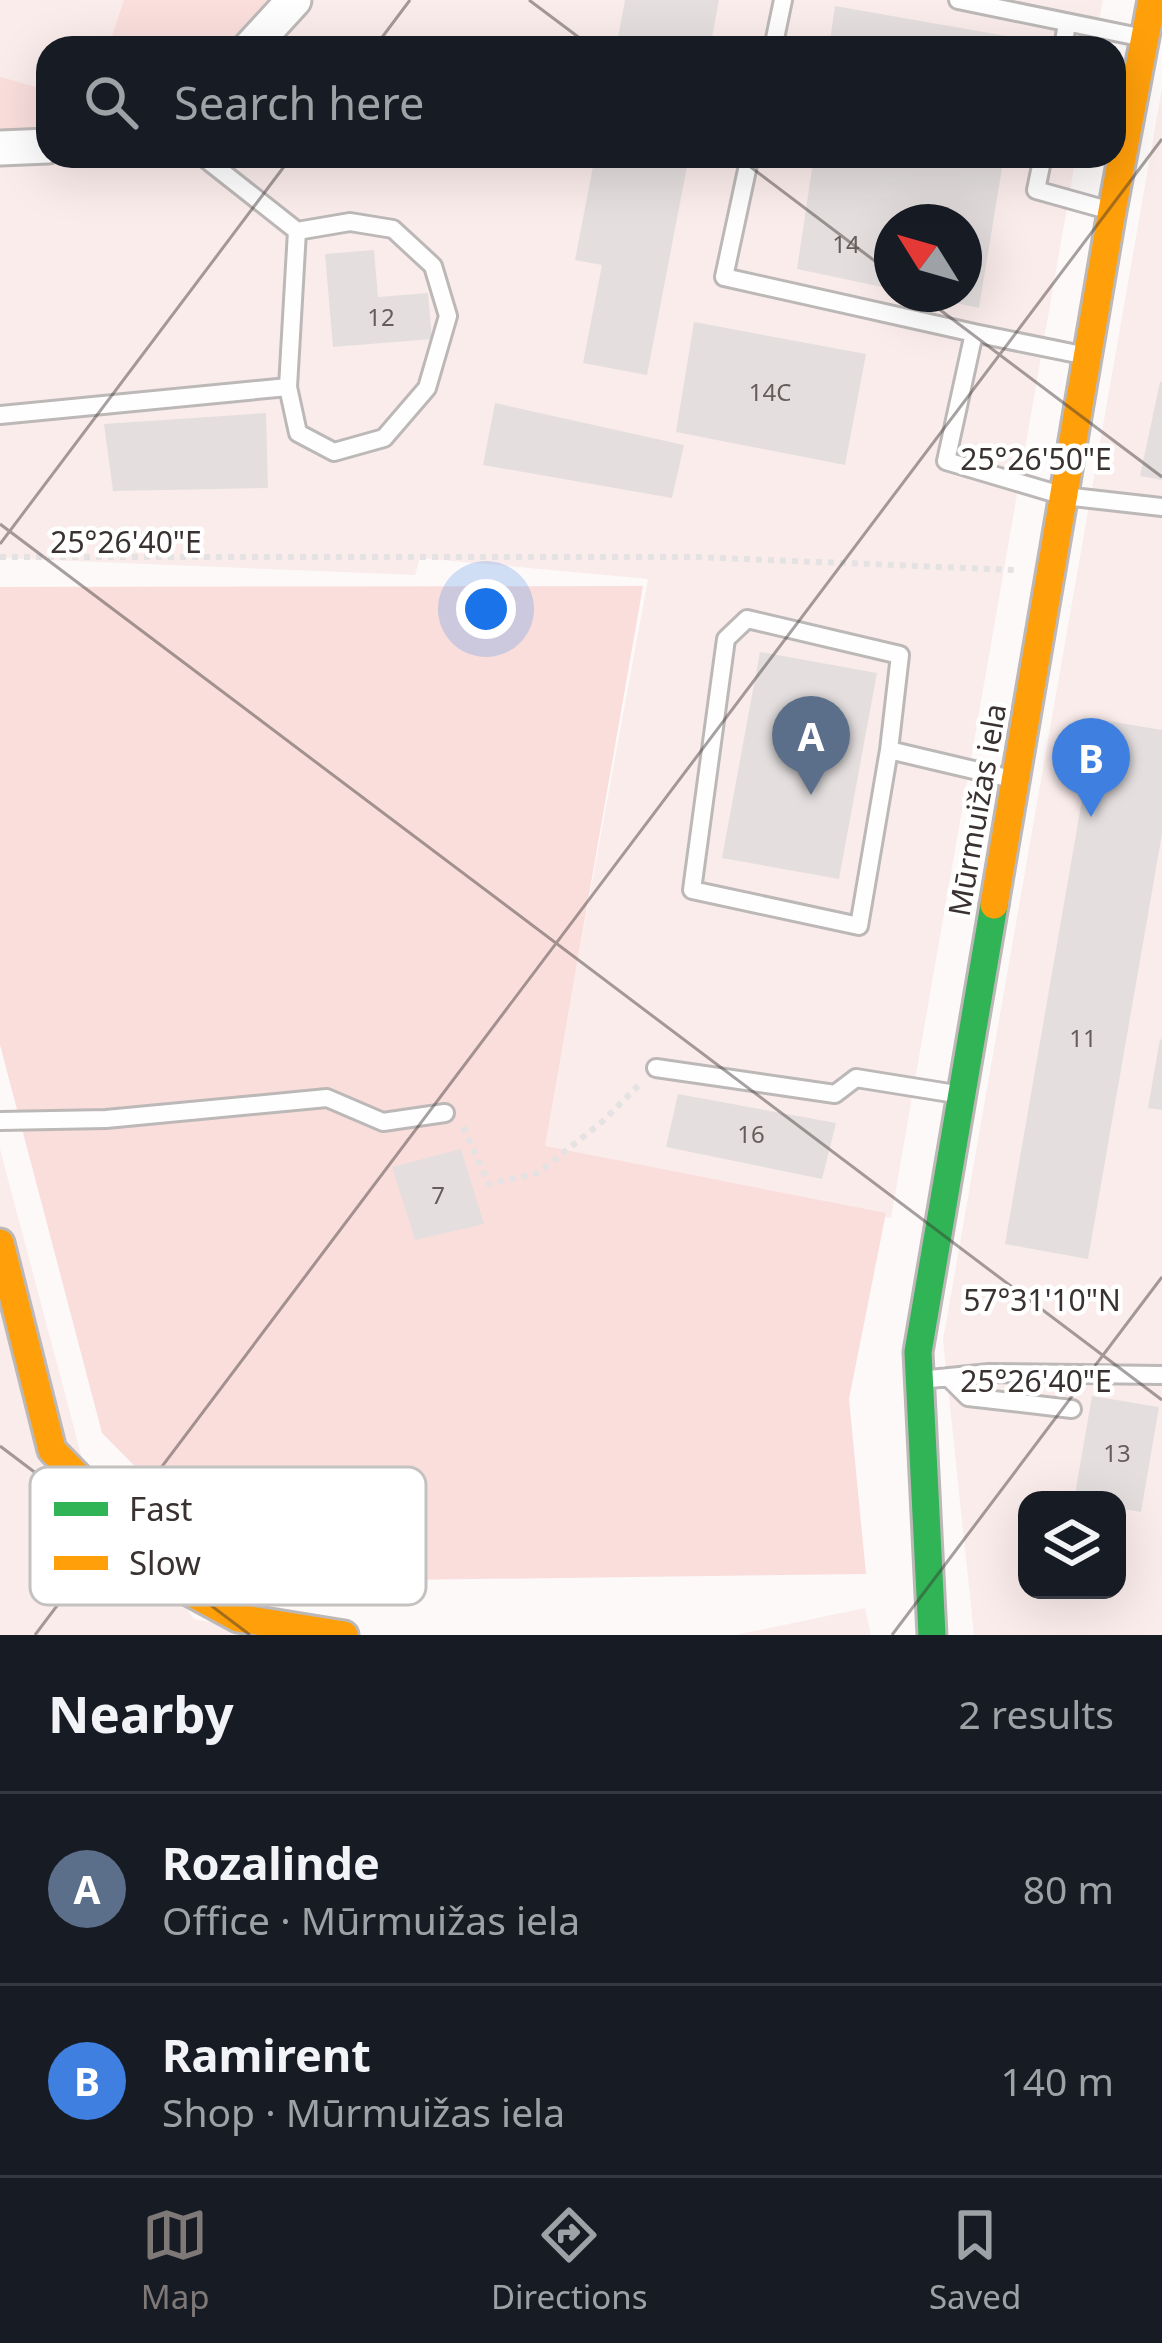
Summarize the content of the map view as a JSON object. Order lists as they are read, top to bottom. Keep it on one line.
{"streets":{"street":["Mūrmuižas iela"]},"house_numbers":["14","12","14C","11","16","7","13"],"legend":["Fast","Slow"],"north":"top left","page":{"search":"Search here","pins":["A","B"],"heading":["Nearby","2 results"],"list":[{"mark":"A","name":"Rozalinde","note":"Office · Mūrmuižas iela","value":"80 m"},{"mark":"B","name":"Ramirent","note":"Shop · Mūrmuižas iela","value":"140 m"}],"nav":["Map","Directions","Saved"]},"coordinates":["25°26'50\"E","25°26'40\"E","57°31'10\"N"]}
